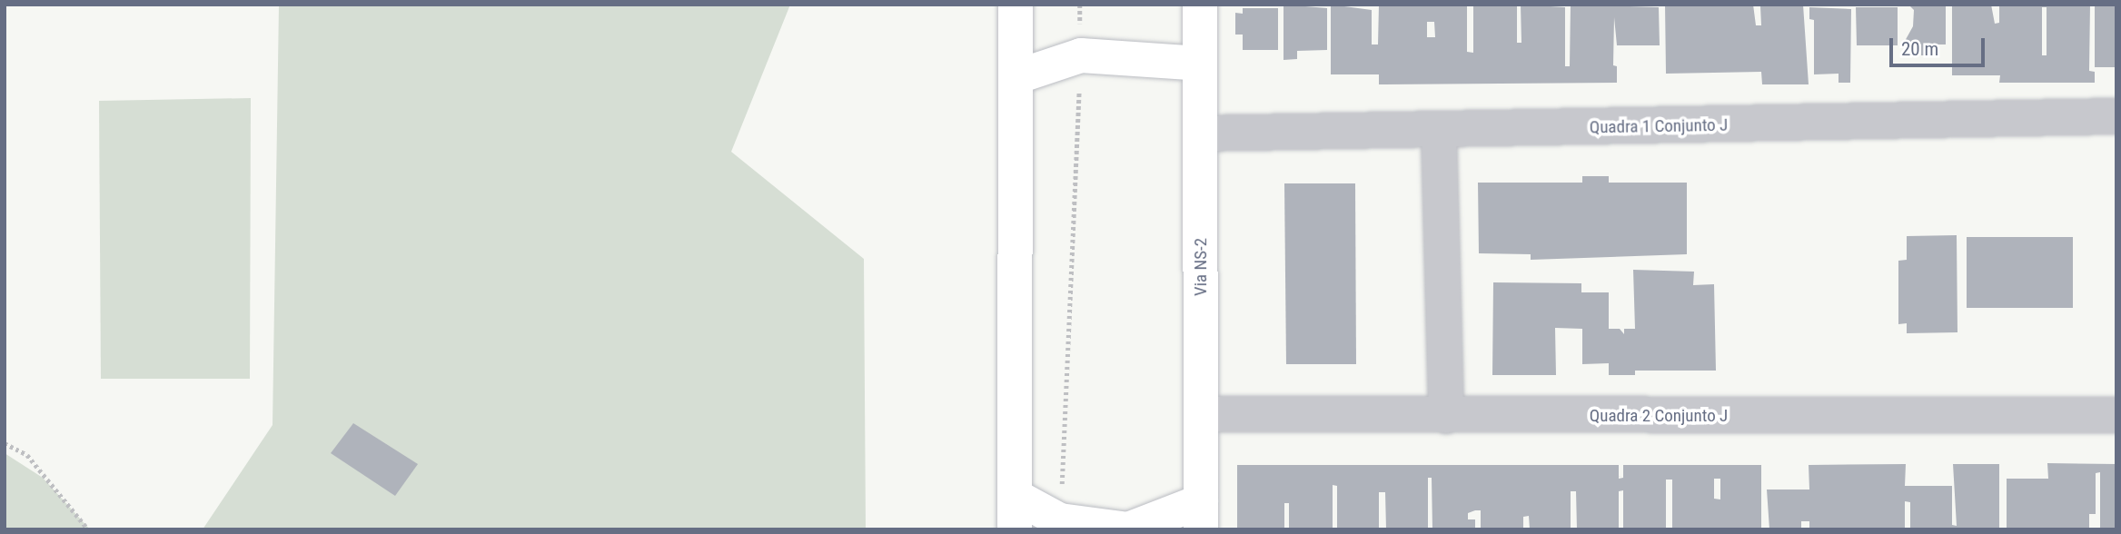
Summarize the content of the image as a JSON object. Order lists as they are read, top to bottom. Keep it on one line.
{"streets":{"street":["Quadra 1 Conjunto J","Via NS-2","Quadra 2 Conjunto J"]},"crossings":[["Quadra 1 Conjunto J","Via NS-2"],["Via NS-2","Quadra 2 Conjunto J"]],"scale_bar":"20 m"}
